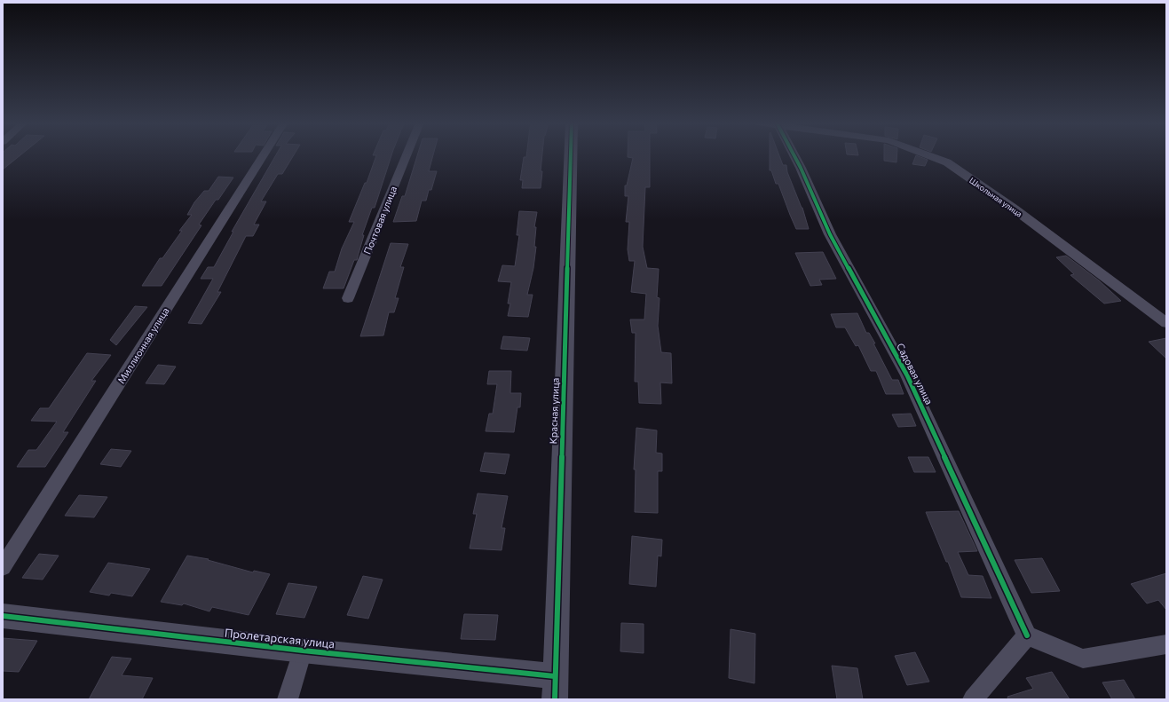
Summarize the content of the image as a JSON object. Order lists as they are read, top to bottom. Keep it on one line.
{"streets":{"street":["Школьная улица","Почтовая улица","Миллионная улица","Садовая улица","Красная улица","Пролетарская улица"]},"crossings":[["Красная улица","Пролетарская улица"]]}
